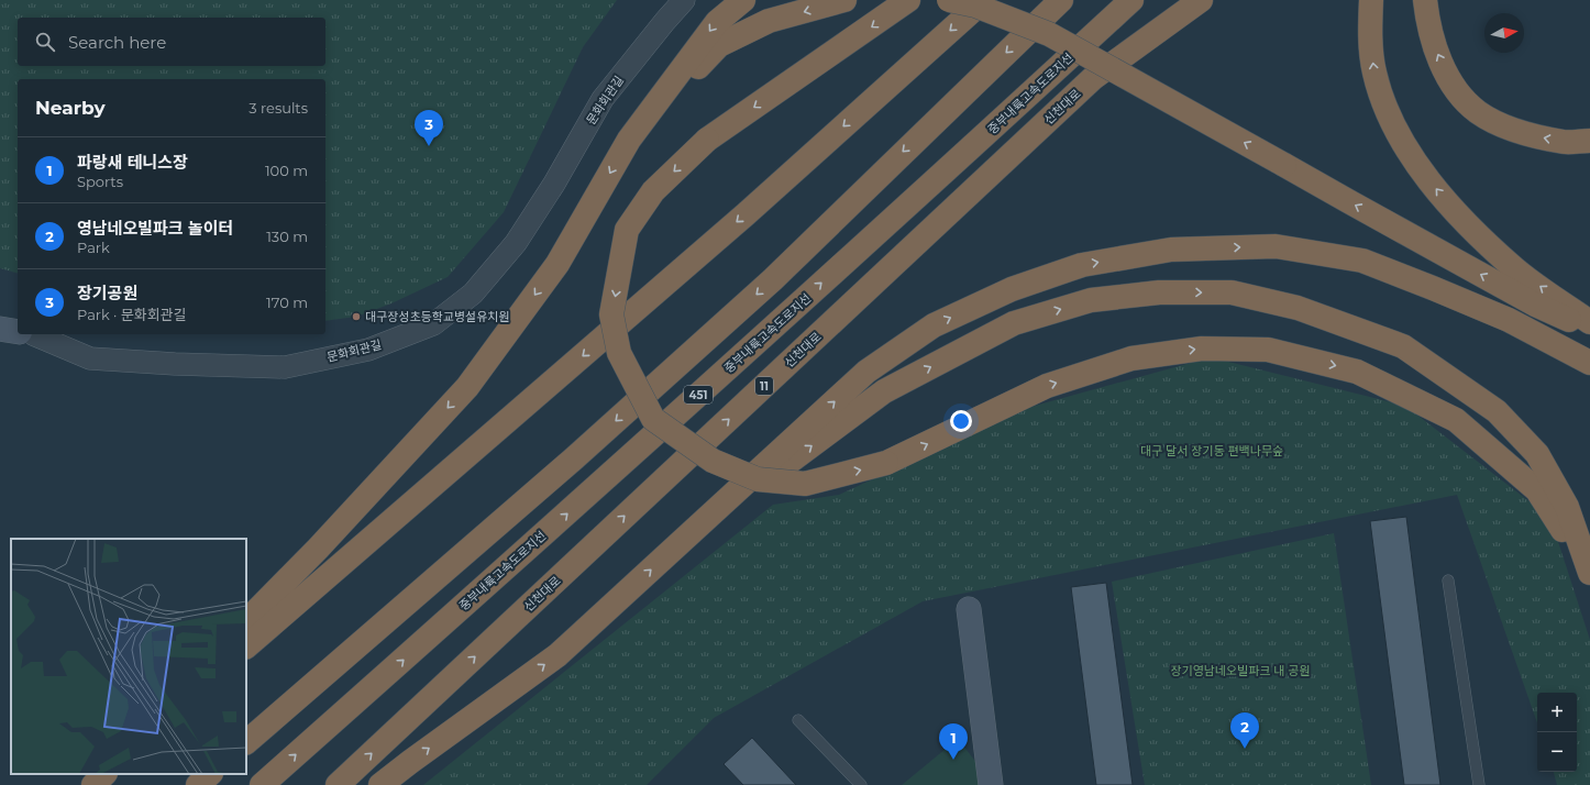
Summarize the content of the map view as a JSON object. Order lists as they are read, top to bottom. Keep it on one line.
{"streets":{"highway":["중부내륙고속도로지선","신천대로","11","451"],"street":["문화회관길"]},"parks":["대구 달서 장기동 편백나무숲","장기영남네오빌파크 내 공원"],"places":["대구장성초등학교병설유치원"],"north":"right","page":{"search":"Search here","heading":["Nearby","3 results"],"pins":["3","2","1"],"list":[{"mark":"1","name":"파랑새 테니스장","note":"Sports","value":"100 m"},{"mark":"2","name":"영남네오빌파크 놀이터","note":"Park","value":"130 m"},{"mark":"3","name":"장기공원","note":"Park · 문화회관길","value":"170 m"}],"map_buttons":["+","−"]}}
